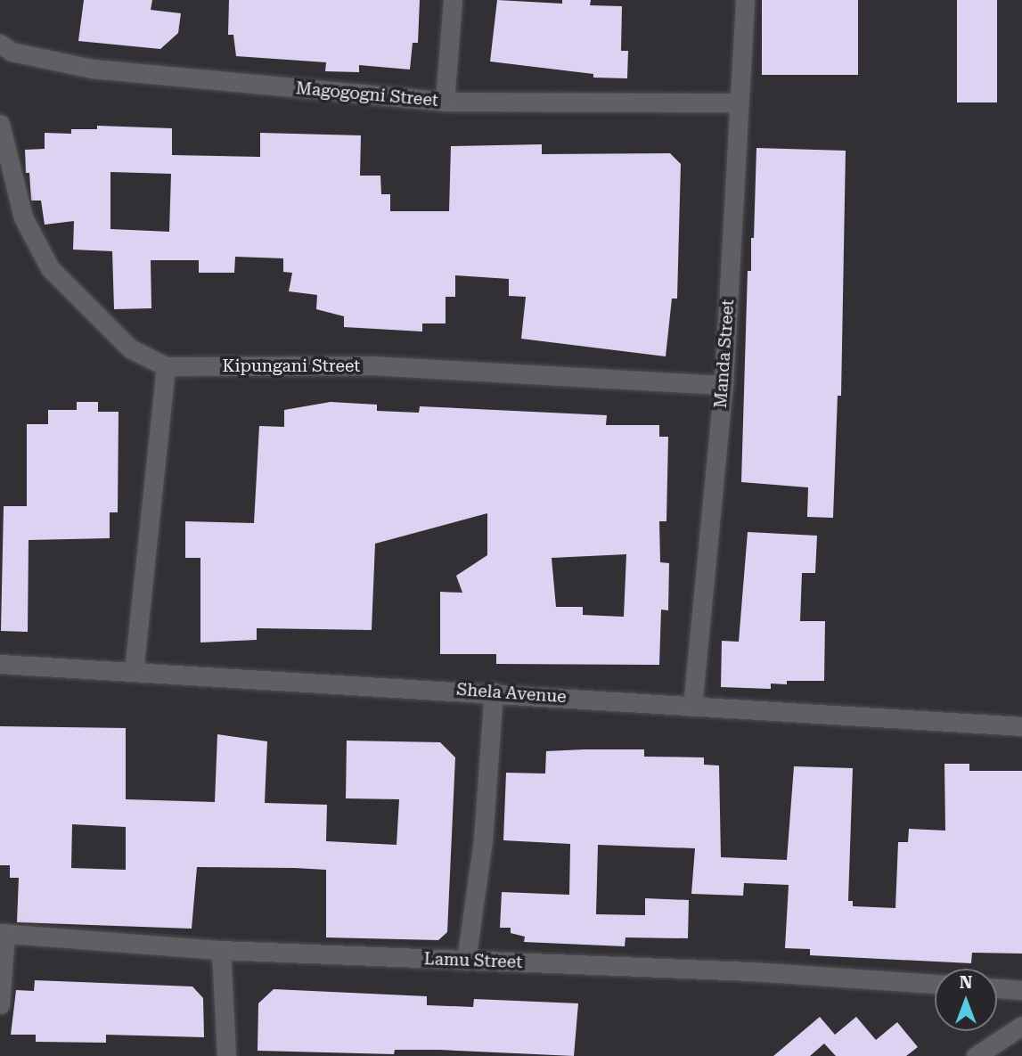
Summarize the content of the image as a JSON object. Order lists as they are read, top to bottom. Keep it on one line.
{"streets":{"street":["Magogogni Street","Manda Street","Kipungani Street","Shela Avenue","Lamu Street"]},"crossings":[["Magogogni Street","Manda Street"],["Manda Street","Kipungani Street"],["Manda Street","Shela Avenue"]],"north":"top"}
